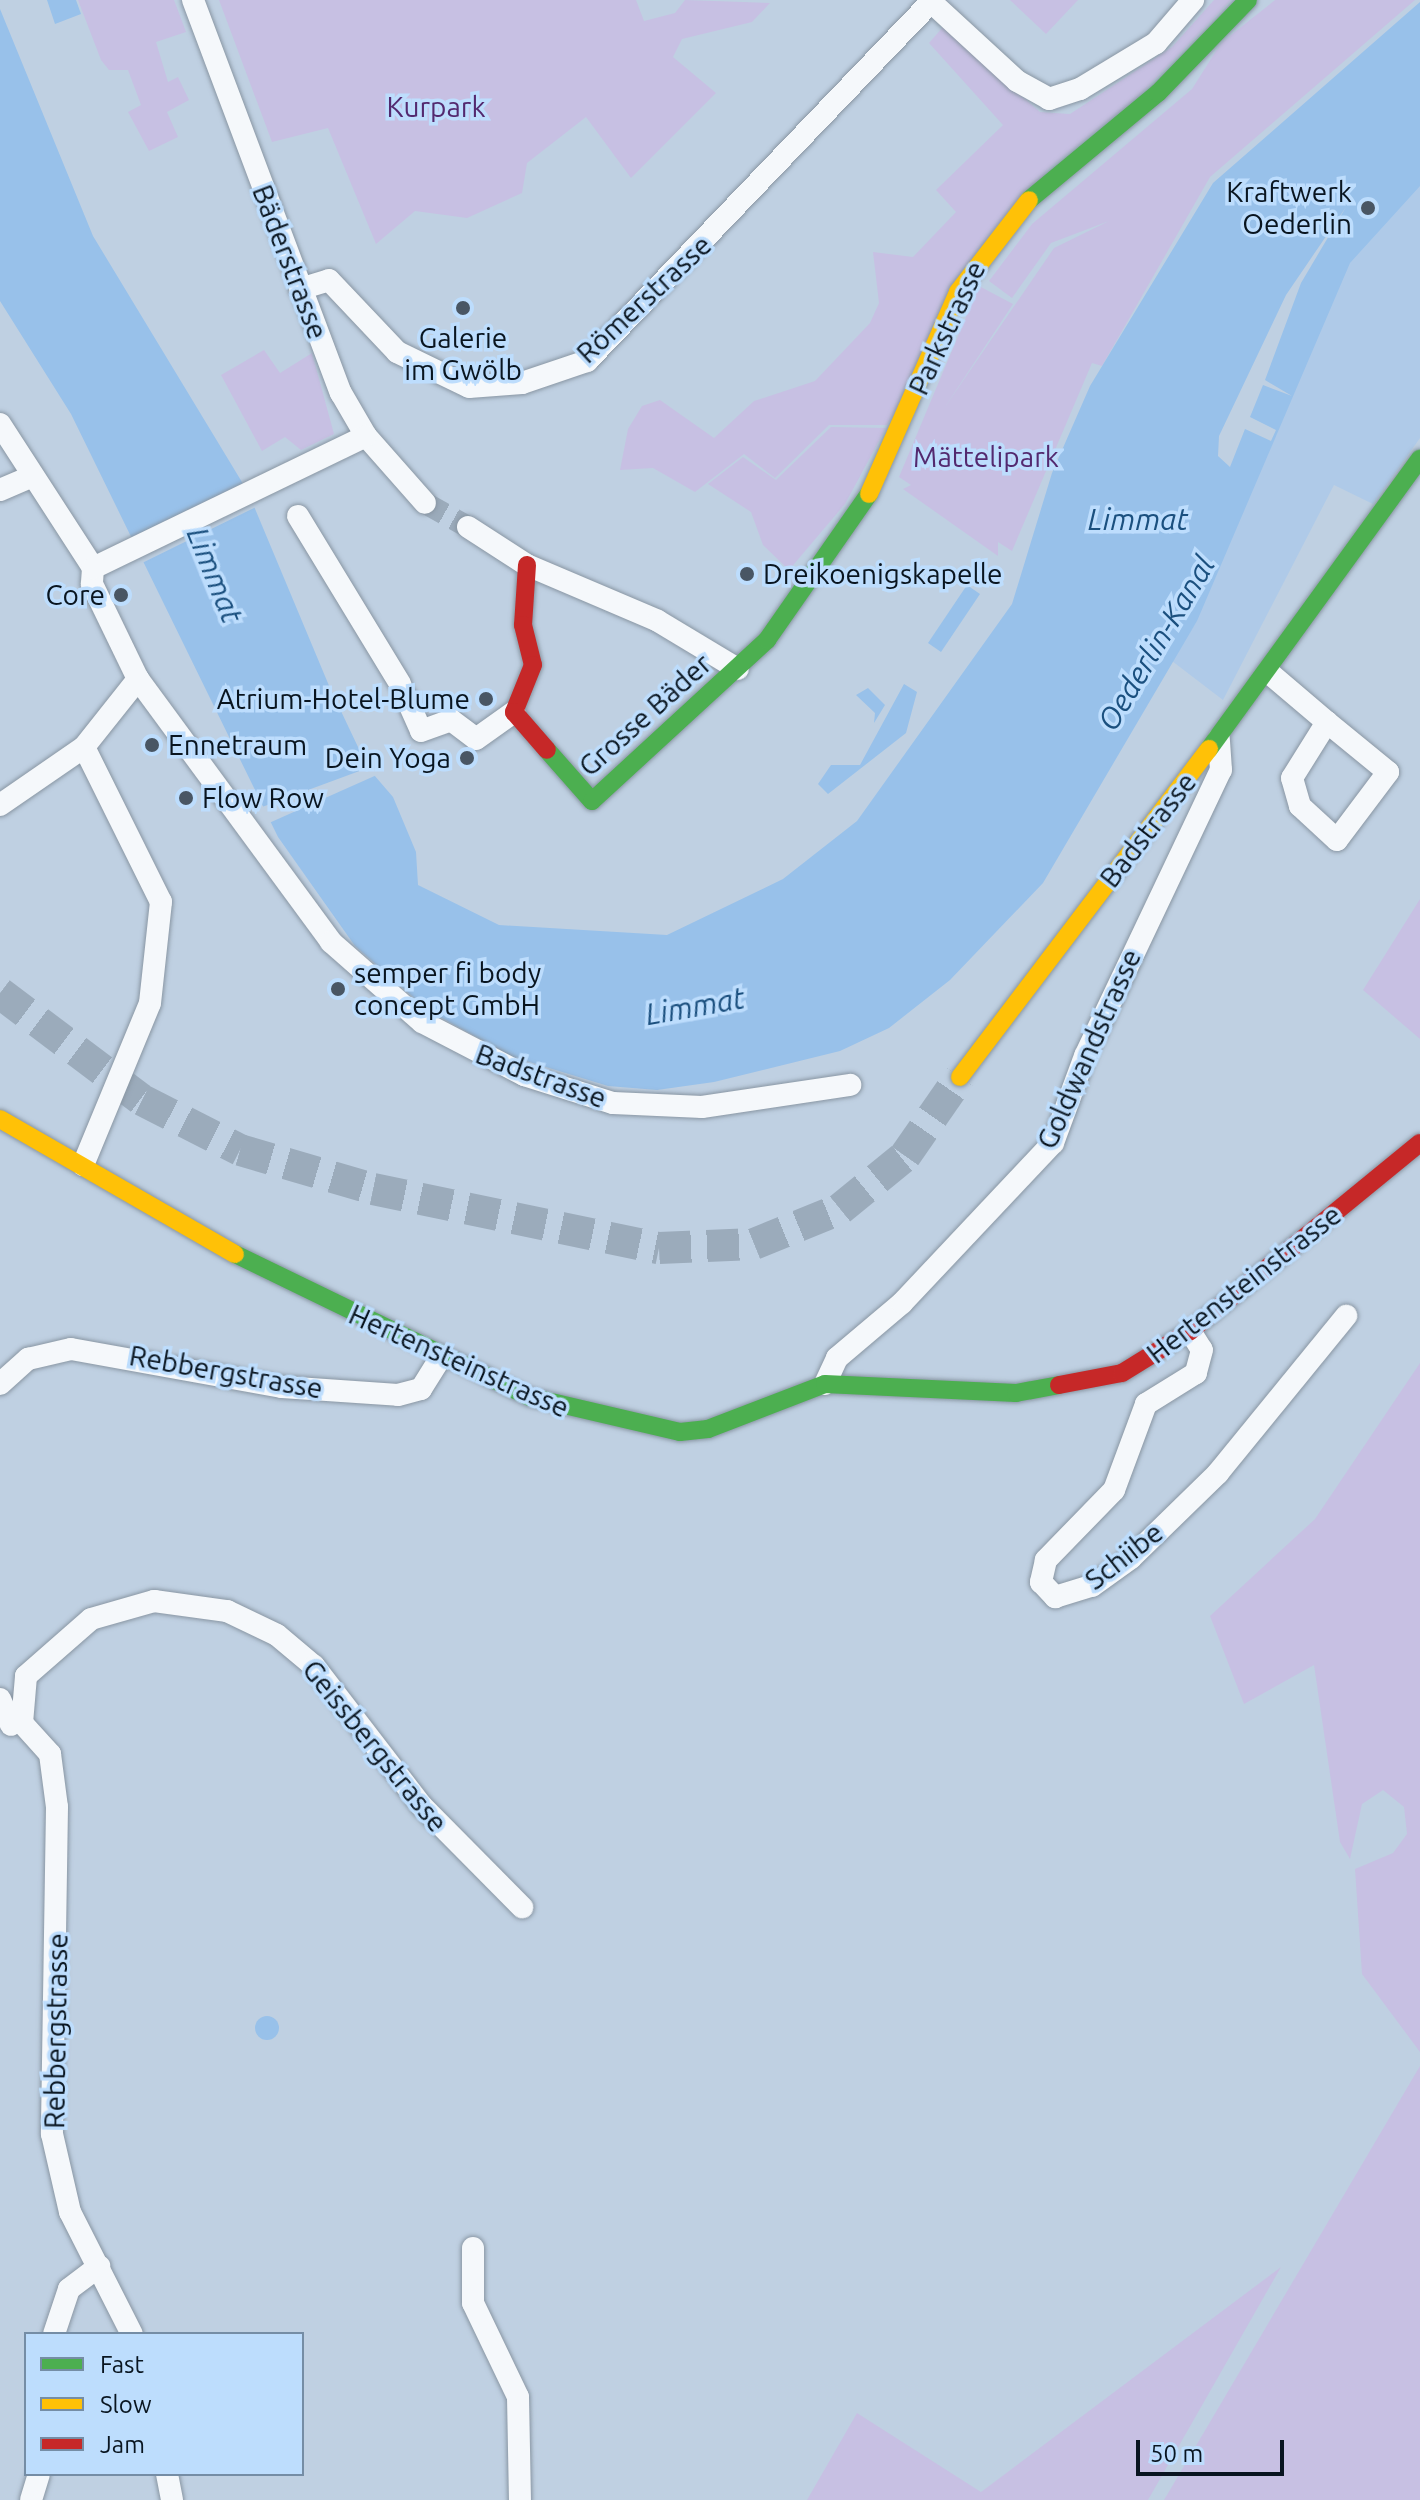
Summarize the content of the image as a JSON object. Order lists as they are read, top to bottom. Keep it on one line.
{"streets":{"street":["Bäderstrasse","Römerstrasse","Parkstrasse","Grosse Bäder","Badstrasse","Goldwandstrasse","Hertensteinstrasse","Rebbergstrasse","Schiibe","Geissbergstrasse"]},"crossings":[["Bäderstrasse","Römerstrasse"],["Parkstrasse","Grosse Bäder"],["Badstrasse","Goldwandstrasse"],["Goldwandstrasse","Hertensteinstrasse"],["Hertensteinstrasse","Rebbergstrasse"],["Hertensteinstrasse","Schiibe"],["Rebbergstrasse","Geissbergstrasse"]],"water":["Limmat","Oederlin-Kanal"],"parks":["Kurpark","Mättelipark"],"places":["Kraftwerk Oederlin","Galerie im Gwölb","Dreikoenigskapelle","Core","Atrium-Hotel-Blume","Ennetraum","Dein Yoga","Flow Row","semper fi body concept GmbH"],"legend":["Fast","Slow","Jam"],"scale_bar":"50 m"}
